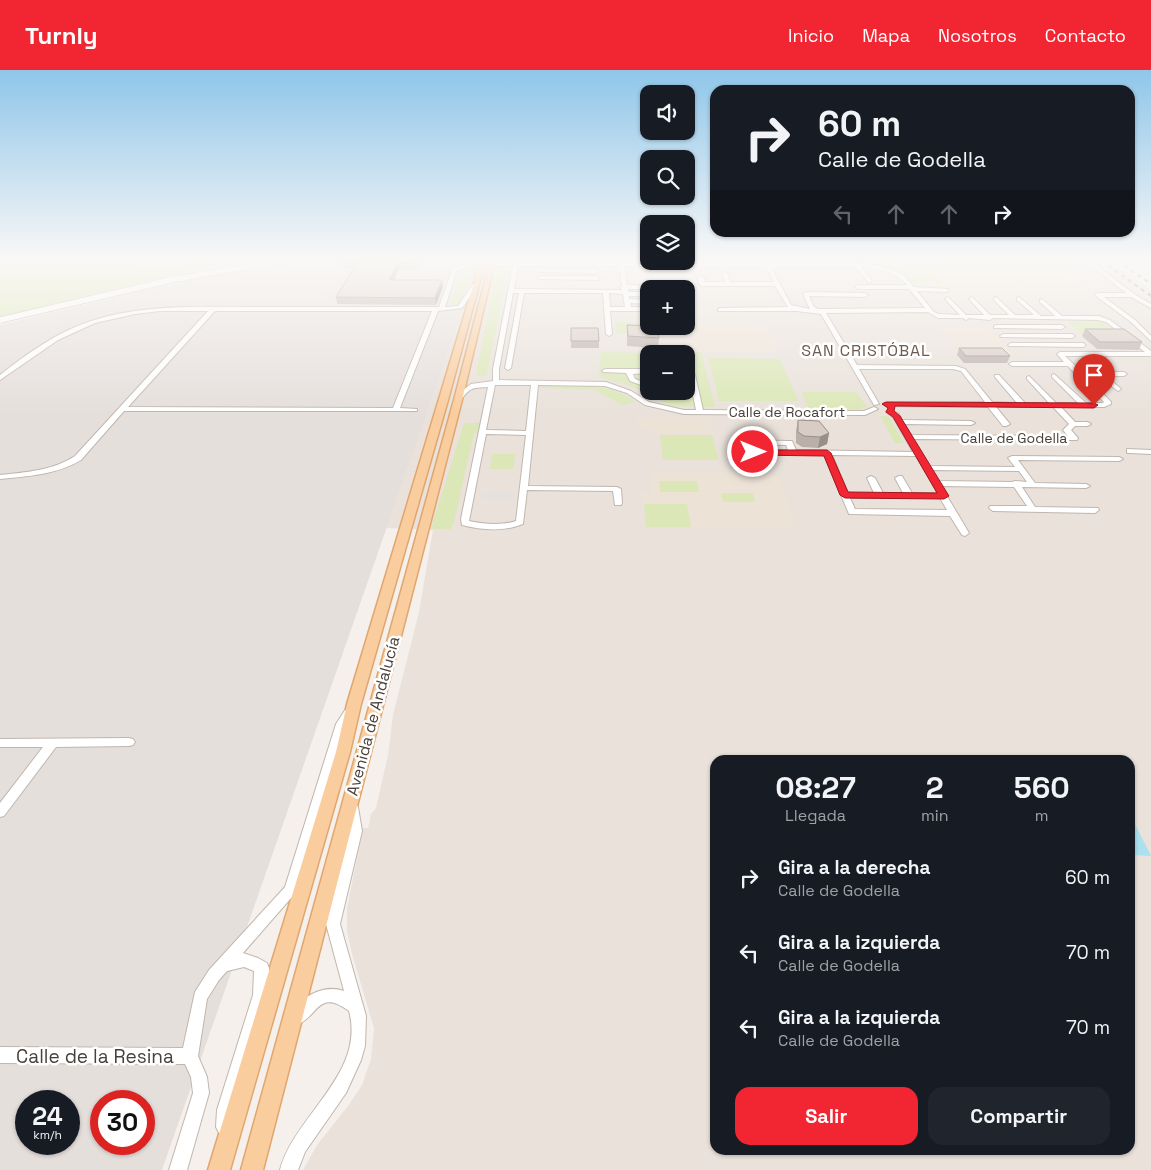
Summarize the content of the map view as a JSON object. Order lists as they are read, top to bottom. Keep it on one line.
{"streets":{"main road":["Avenida de Andalucía"],"street":["Calle de Rocafort","Calle de Godella","Calle de la Resina"]},"crossings":[["Calle de Rocafort","Avenida de Andalucía"],["Avenida de Andalucía","Calle de la Resina"]],"districts":["SAN CRISTÓBAL"],"page":{"header":"Turnly","nav":["Inicio","Mapa","Nosotros","Contacto"],"map_buttons":["+","−"],"turn":["60 m","Calle de Godella"],"eta":["08:27","Llegada","2","min","560","m"],"list":[{"name":"Gira a la derecha","note":"Calle de Godella","value":"60 m"},{"name":"Gira a la izquierda","note":"Calle de Godella","value":"70 m"},{"name":"Gira a la izquierda","note":"Calle de Godella","value":"70 m"}],"buttons":["Salir","Compartir"],"speed":"24 km/h","limit":"30"}}
